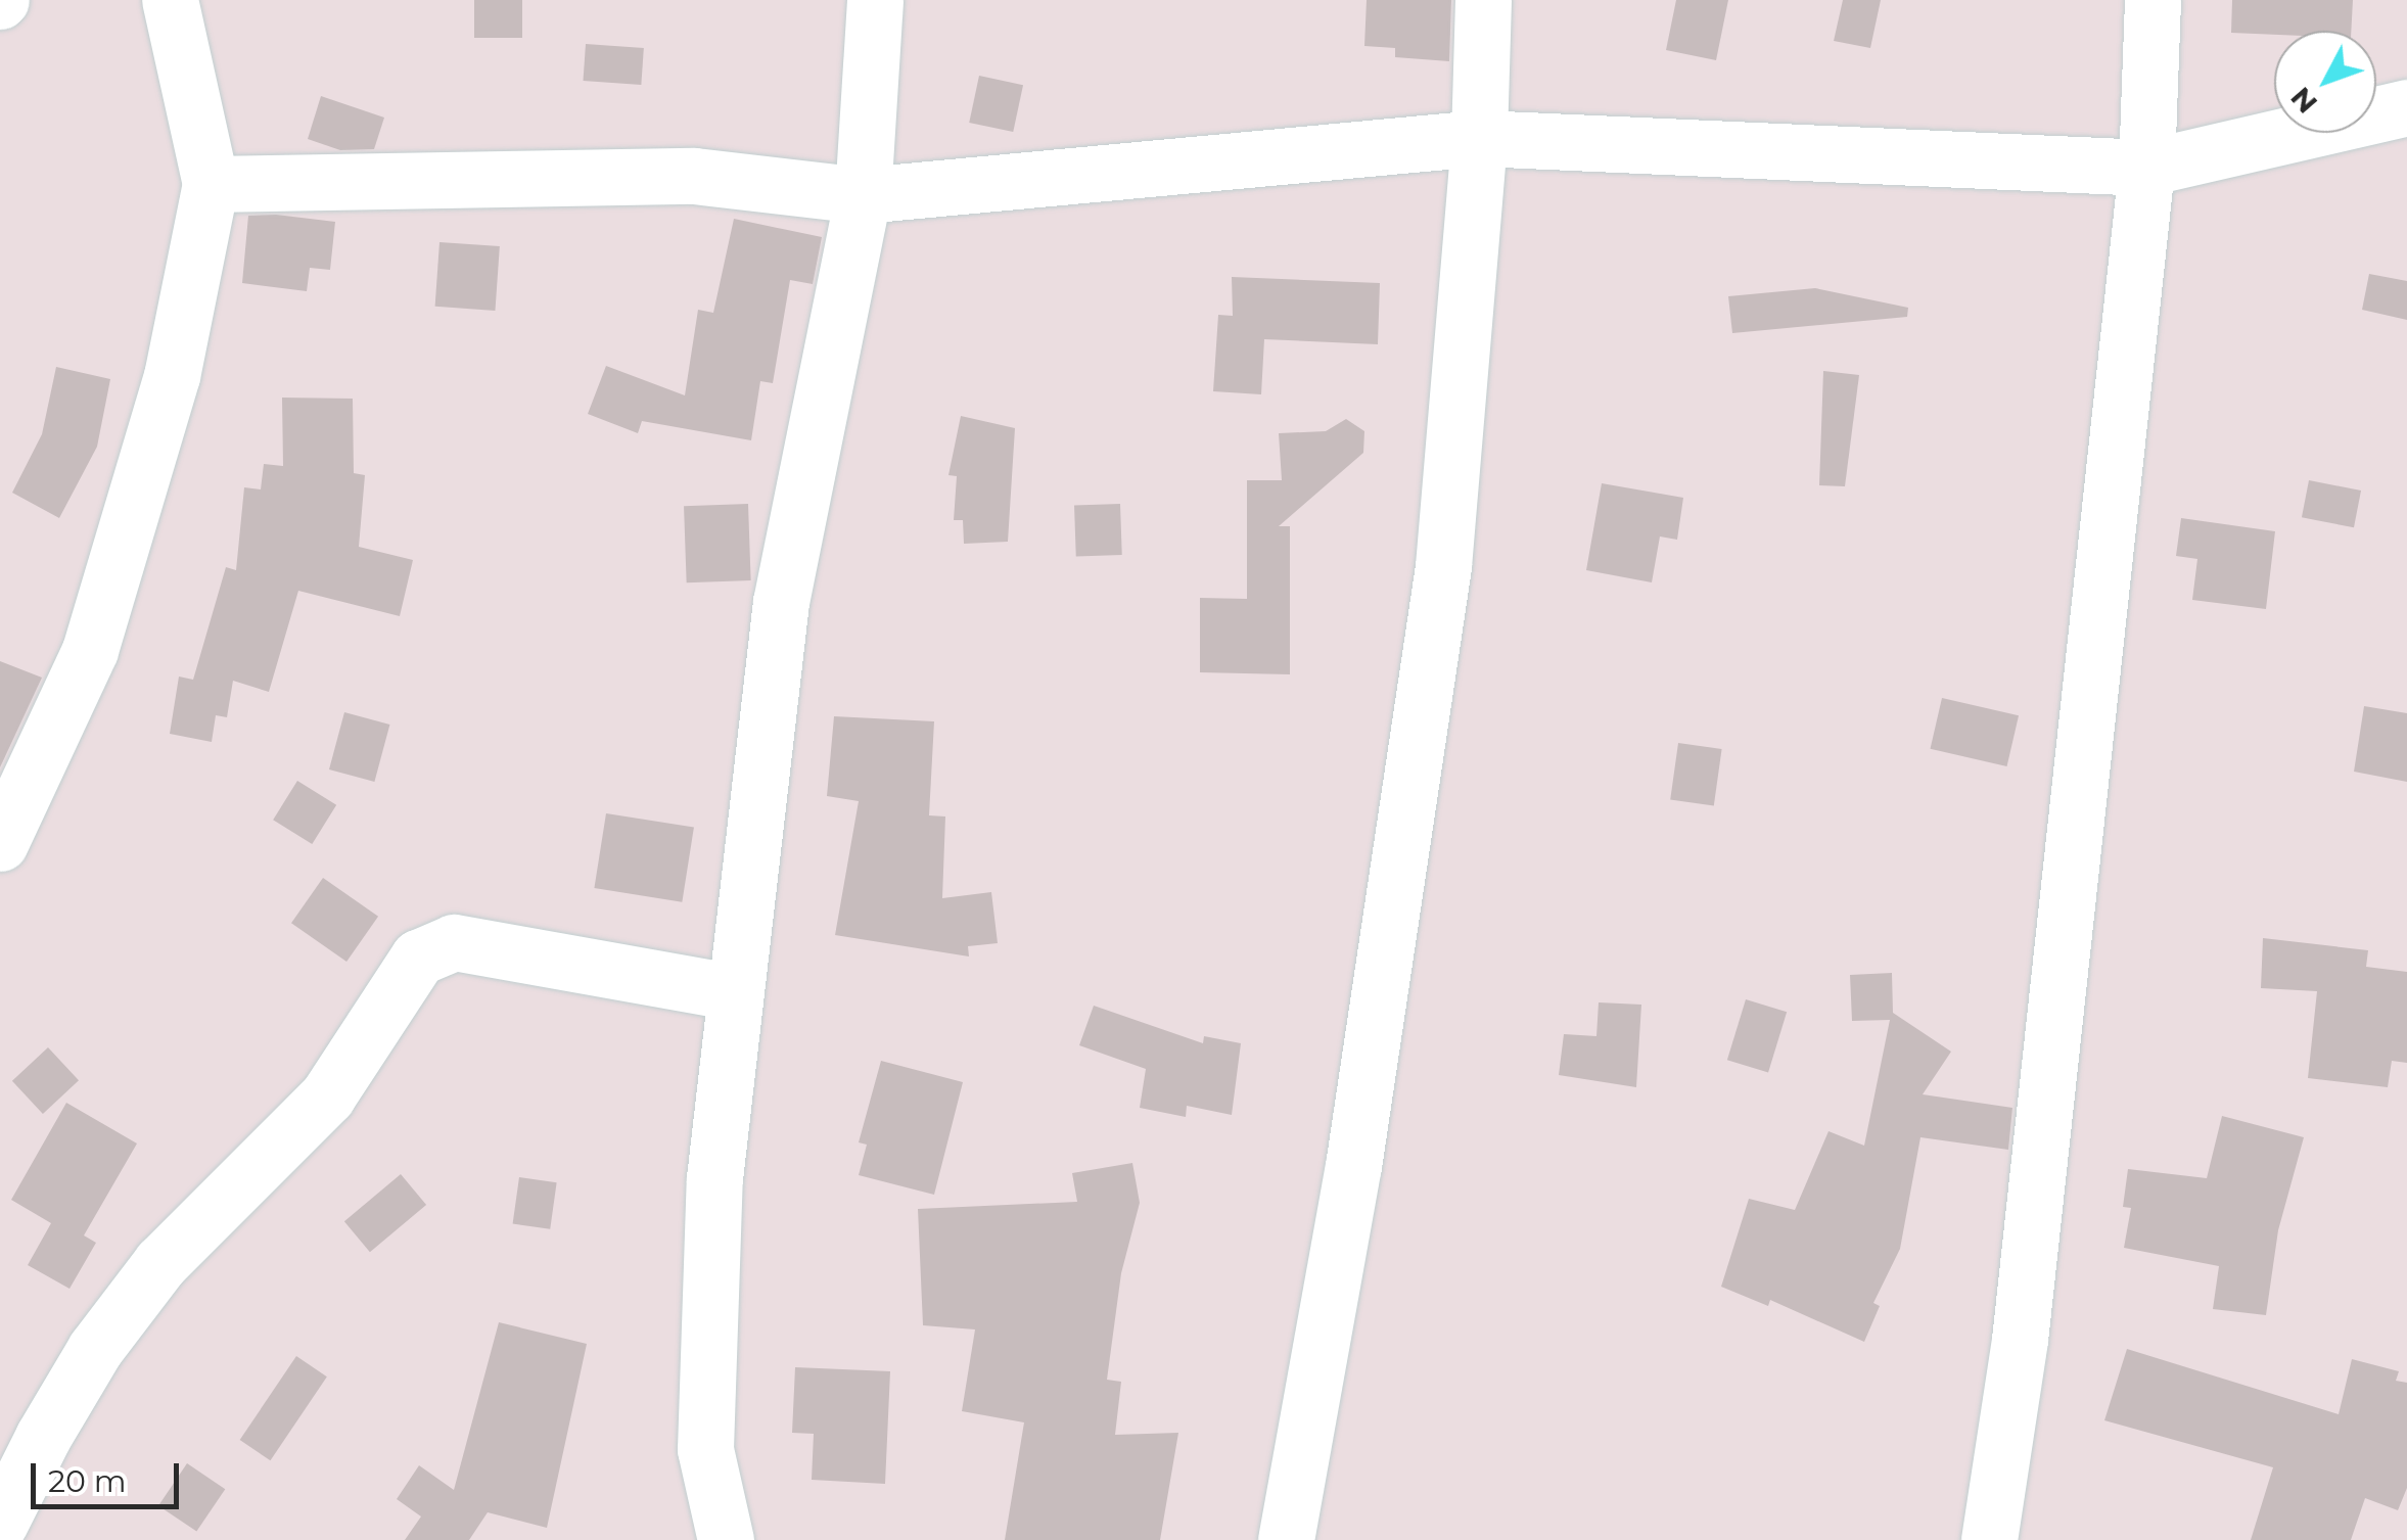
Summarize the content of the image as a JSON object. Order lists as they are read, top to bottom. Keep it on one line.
{"scale_bar":"20 m","north":"bottom left"}
